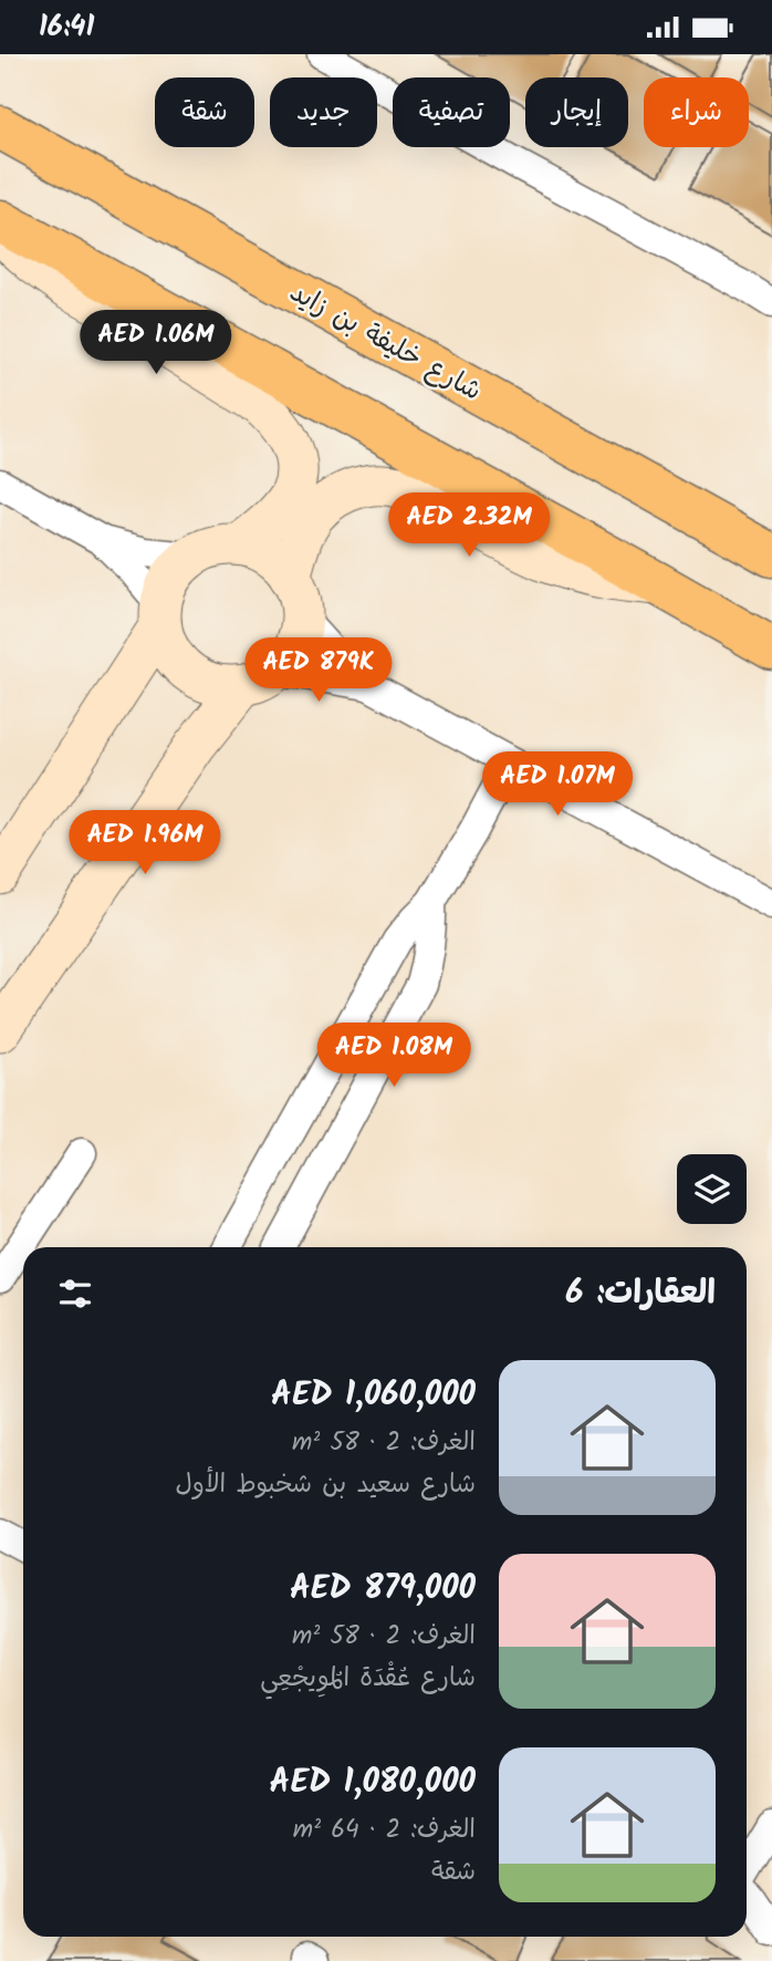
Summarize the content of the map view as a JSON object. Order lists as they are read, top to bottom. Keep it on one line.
{"streets":{"highway":["شارع خليفة بن زايد"]},"page":{"status":"16:41","chip":["شراء","إيجار","تصفية","جديد","شقة"],"price":["AED 1.06M","AED 2.32M","AED 879K","AED 1.07M","AED 1.96M","AED 1.08M"],"heading":"العقارات: 6","list":[{"name":"AED 1,060,000","note":"الغرف: 2 · 58 m² · شارع سعيد بن شخبوط الأول"},{"name":"AED 879,000","note":"الغرف: 2 · 58 m² · شارع عُقْدَة المُوِيجْعِي"},{"name":"AED 1,080,000","note":"الغرف: 2 · 64 m² · شقة"}]}}
